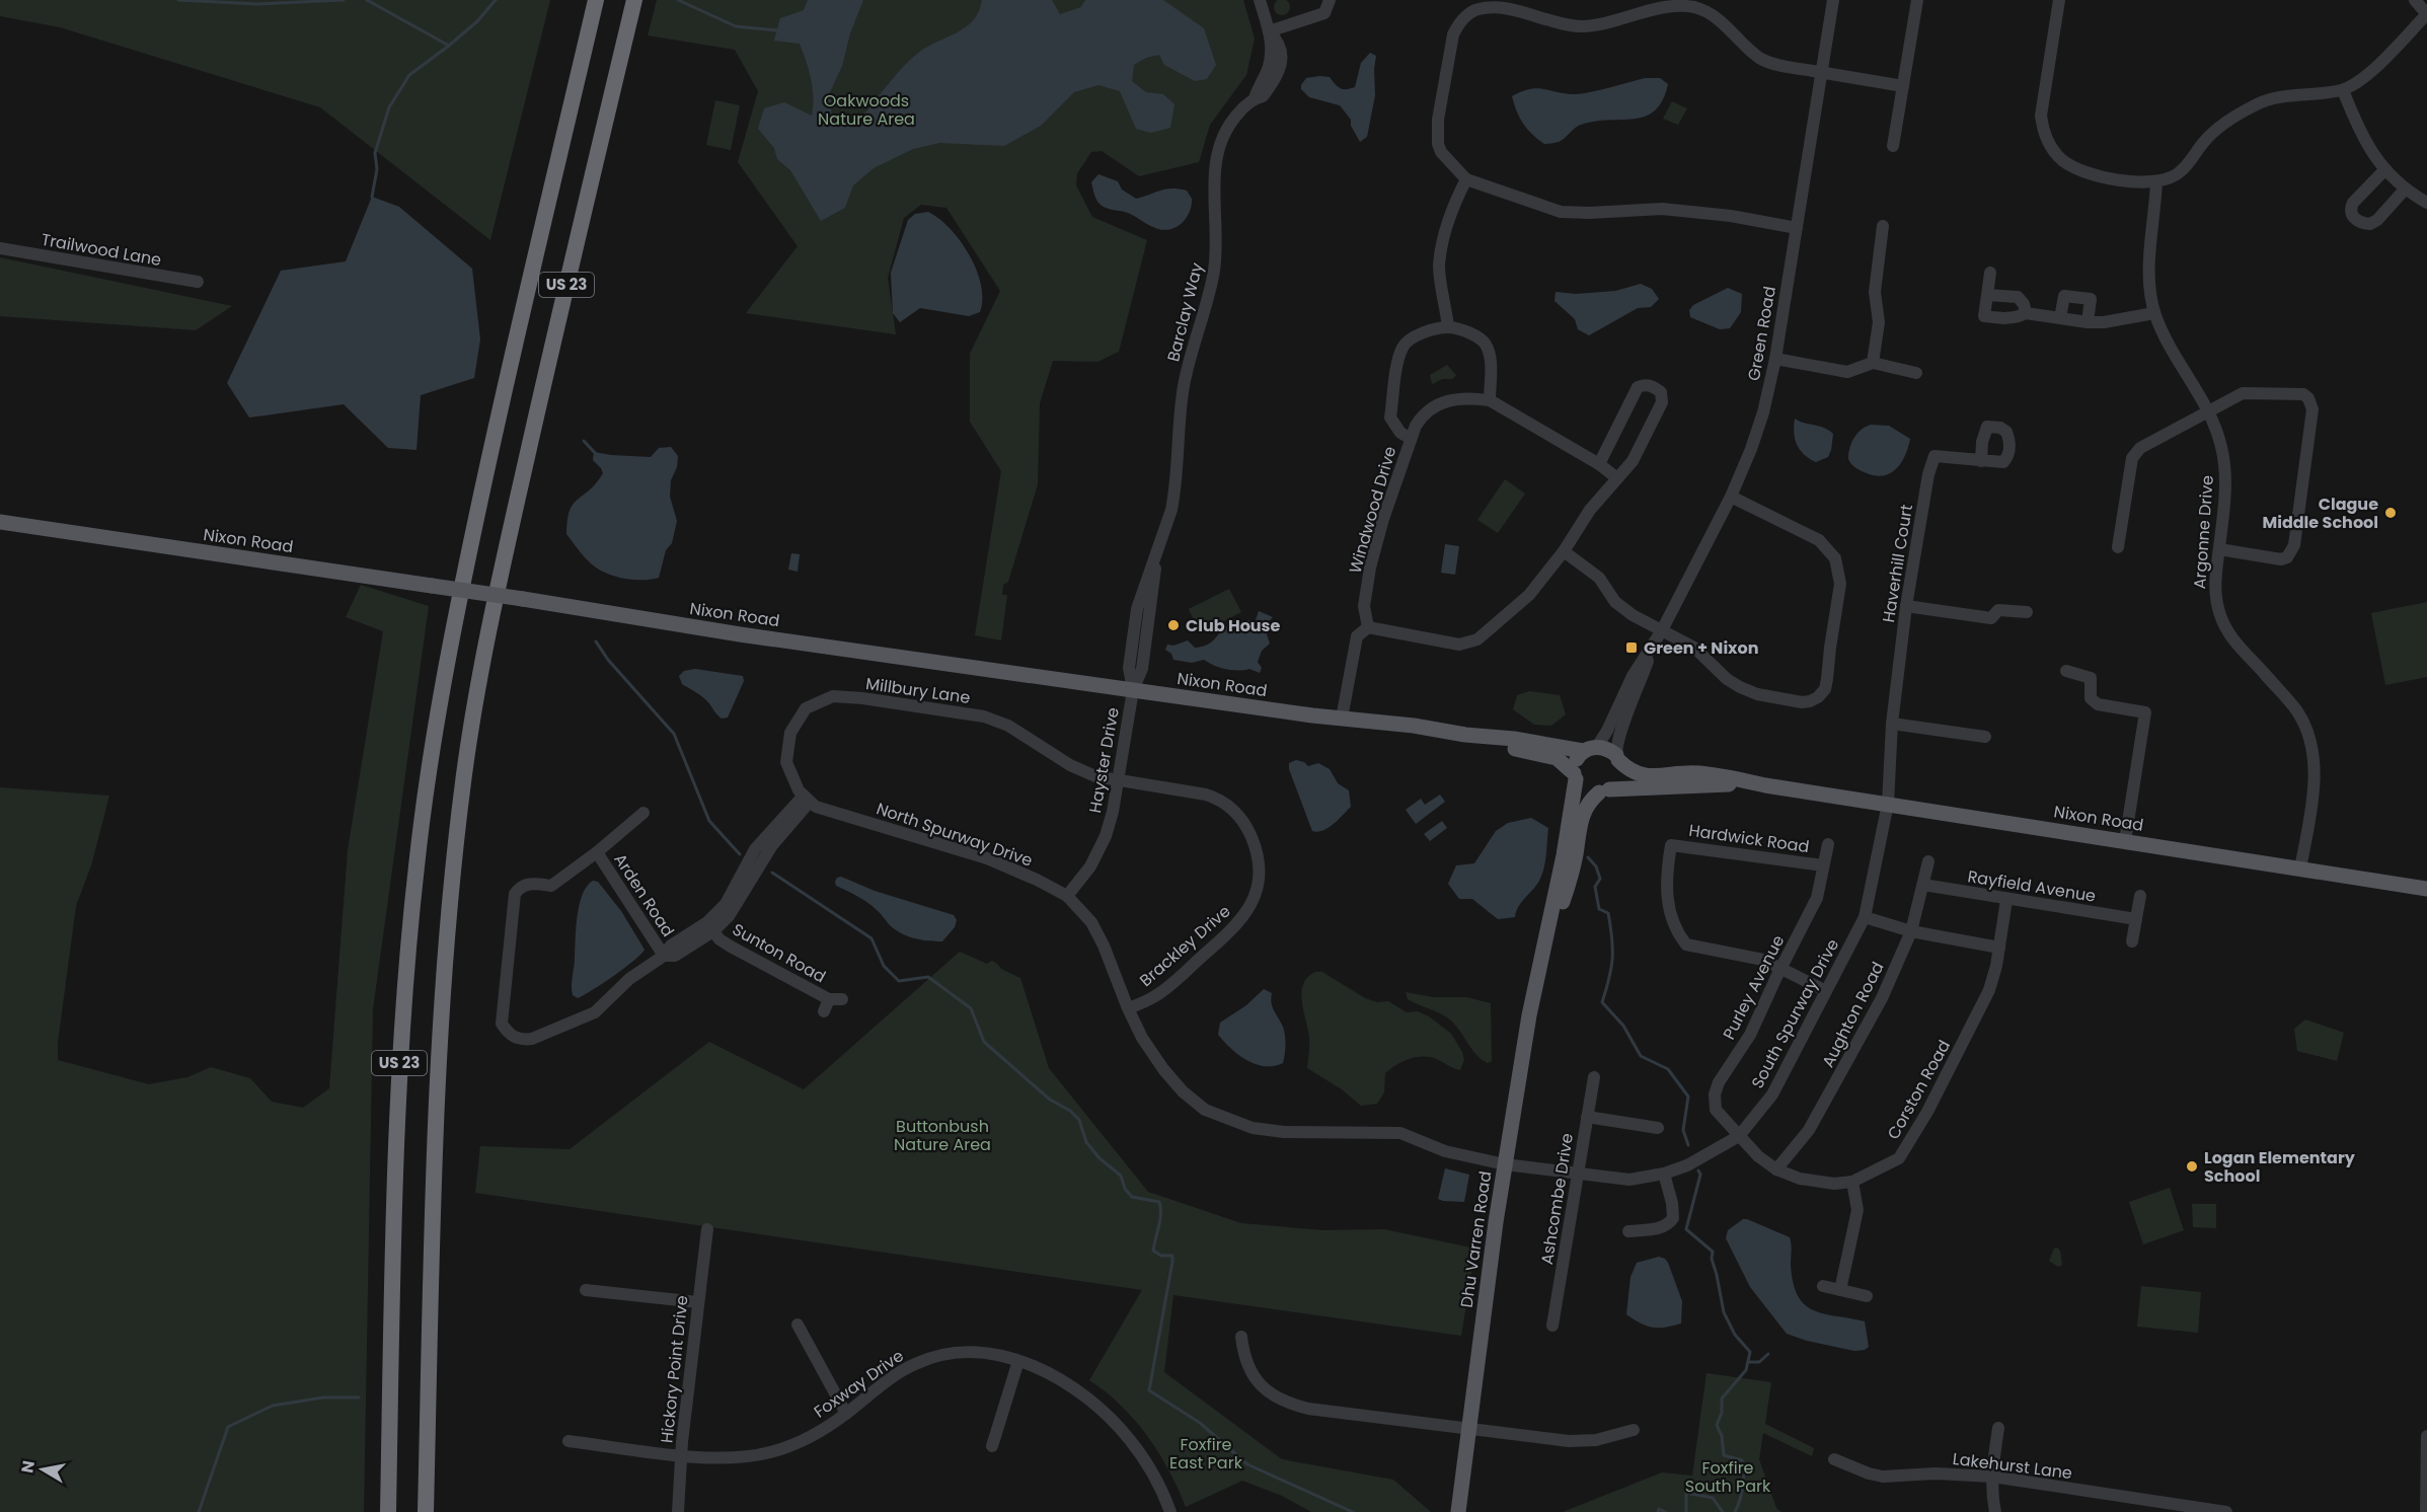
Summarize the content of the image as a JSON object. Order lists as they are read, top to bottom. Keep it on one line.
{"streets":{"highway":["US 23"],"main road":["Nixon Road","Dhu Varren Road"],"street":["Trailwood Lane","Barclay Way","Green Road","Windwood Drive","Argonne Drive","Haverhill Court","Millbury Lane","Hayster Drive","North Spurway Drive","Hardwick Road","Rayfield Avenue","Arden Road","Brackley Drive","Sunton Road","Purley Avenue","South Spurway Drive","Aughton Road","Corston Road","Ashcombe Drive","Hickory Point Drive","Foxway Drive","Lakehurst Lane"]},"crossings":[["Barclay Way","Nixon Road"],["Barclay Way","Hayster Drive"],["Green Road","Nixon Road"],["Green Road","Dhu Varren Road"],["Argonne Drive","Nixon Road"],["Nixon Road","Haverhill Court"],["Nixon Road","Hayster Drive"],["Nixon Road","South Spurway Drive"],["Nixon Road","Dhu Varren Road"],["Haverhill Court","South Spurway Drive"],["Millbury Lane","Hayster Drive"],["Millbury Lane","North Spurway Drive"],["Millbury Lane","Brackley Drive"],["Hayster Drive","North Spurway Drive"],["Hayster Drive","Brackley Drive"],["North Spurway Drive","Brackley Drive"],["North Spurway Drive","South Spurway Drive"],["North Spurway Drive","Dhu Varren Road"],["Hardwick Road","Purley Avenue"],["Rayfield Avenue","Aughton Road"],["Rayfield Avenue","Corston Road"],["Purley Avenue","South Spurway Drive"],["Purley Avenue","Corston Road"],["South Spurway Drive","Corston Road"],["South Spurway Drive","Ashcombe Drive"],["South Spurway Drive","Dhu Varren Road"],["Aughton Road","Corston Road"],["Hickory Point Drive","Foxway Drive"]],"parks":["Oakwoods Nature Area","Buttonbush Nature Area","Foxfire East Park","Foxfire South Park"],"places":{"other":["Clague Middle School","Club House","Logan Elementary School"],"transit":["Green + Nixon"]},"north":"left"}
